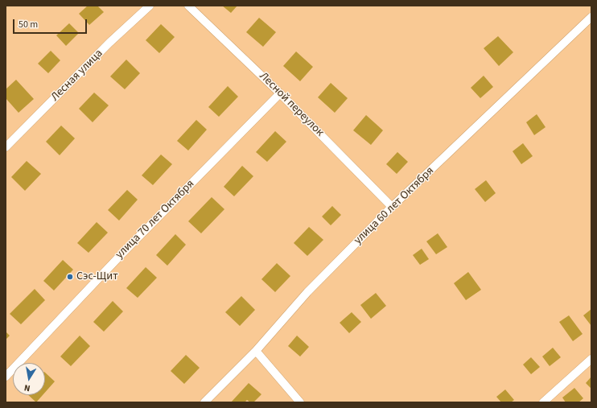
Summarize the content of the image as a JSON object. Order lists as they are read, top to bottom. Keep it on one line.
{"streets":{"street":["Лесная улица","Лесной переулок","улица 60 лет Октября","улица 70 лет Октября"]},"crossings":[["Лесной переулок","улица 60 лет Октября"],["Лесной переулок","улица 70 лет Октября"]],"places":["Сэс-Щит"],"scale_bar":"50 m","north":"bottom"}
